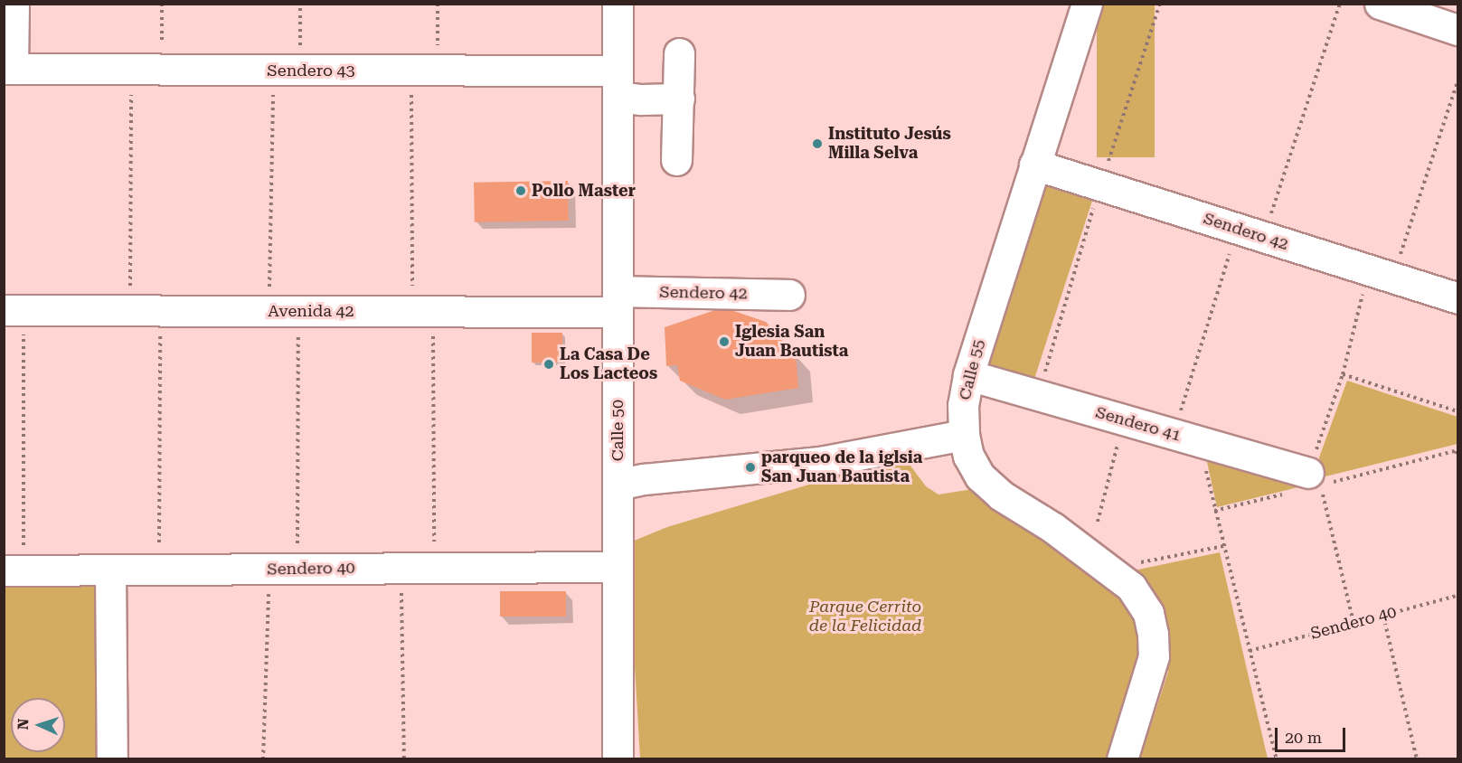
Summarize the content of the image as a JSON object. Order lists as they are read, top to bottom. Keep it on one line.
{"streets":{"street":["Sendero 43","Sendero 42","Avenida 42","Calle 55","Sendero 41","Calle 50","Sendero 40"]},"crossings":[["Sendero 43","Calle 50"],["Sendero 42","Avenida 42"],["Sendero 42","Calle 55"],["Sendero 42","Calle 50"],["Avenida 42","Calle 50"],["Calle 55","Sendero 41"],["Calle 50","Sendero 40"]],"parks":["Parque Cerrito de la Felicidad"],"places":["Instituto Jesús Milla Selva","Pollo Master","Iglesia San Juan Bautista","La Casa De Los Lacteos","parqueo de la iglsia San Juan Bautista"],"scale_bar":"20 m","north":"left"}
